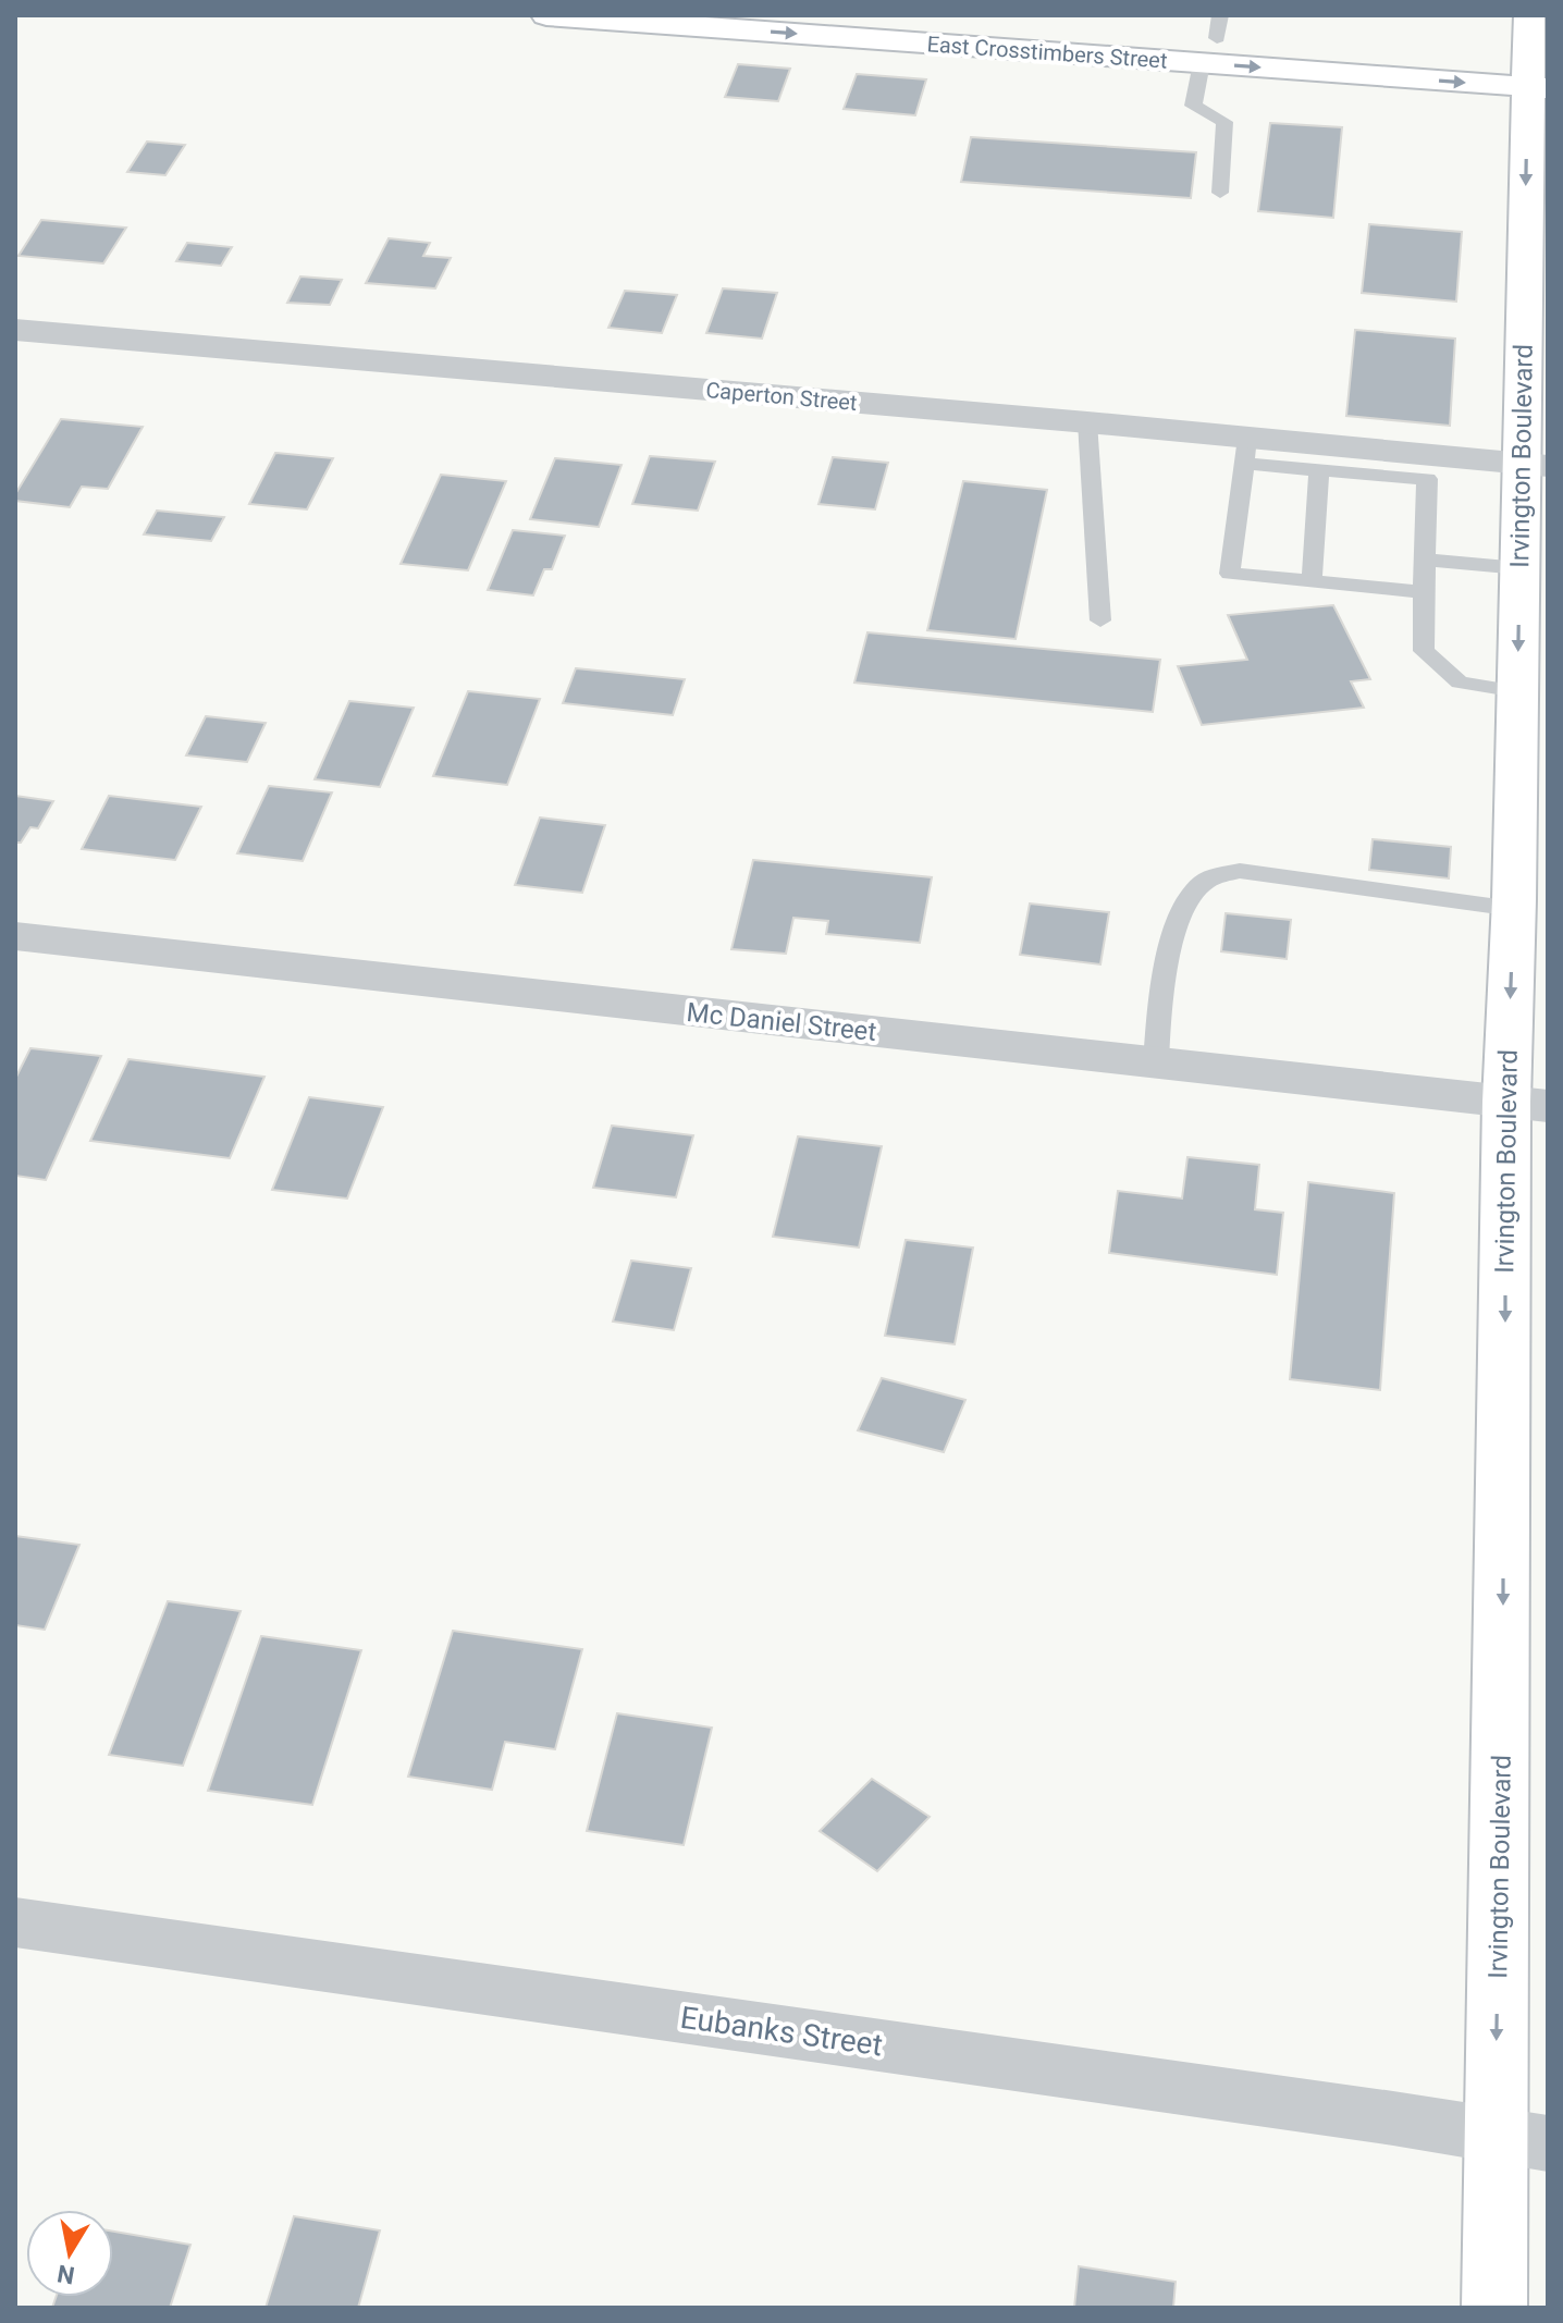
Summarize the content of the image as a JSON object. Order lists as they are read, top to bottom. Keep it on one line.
{"streets":{"main road":["East Crosstimbers Street","Irvington Boulevard"],"street":["Caperton Street","Mc Daniel Street","Eubanks Street"]},"crossings":[["East Crosstimbers Street","Irvington Boulevard"],["Caperton Street","Irvington Boulevard"],["Irvington Boulevard","Mc Daniel Street"],["Irvington Boulevard","Eubanks Street"]],"one_way":["East Crosstimbers Street","Irvington Boulevard"],"north":"bottom"}
